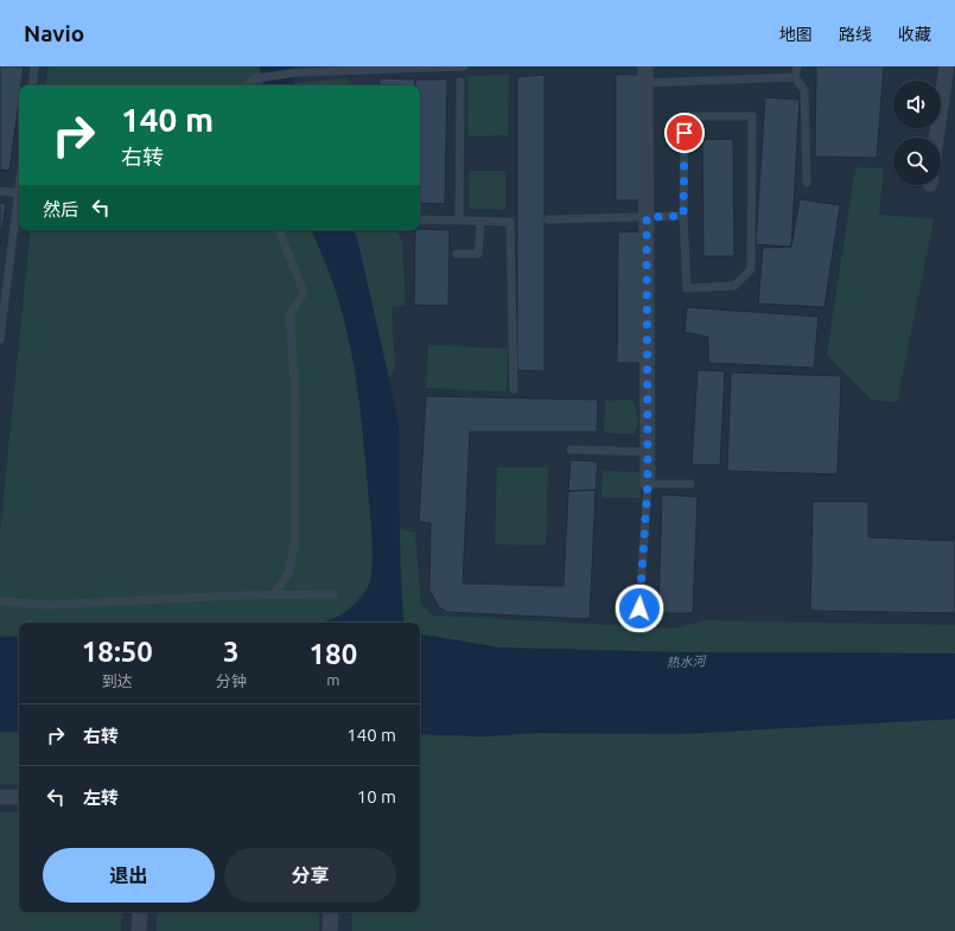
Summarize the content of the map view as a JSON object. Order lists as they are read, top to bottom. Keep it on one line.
{"water":["热水河"],"page":{"header":"Navio","nav":["地图","路线","收藏"],"turn":["140 m","右转"],"then":"然后","eta":["18:50","到达","3","分钟","180","m"],"list":[{"name":"右转","value":"140 m"},{"name":"左转","value":"10 m"}],"buttons":["退出","分享"]}}
